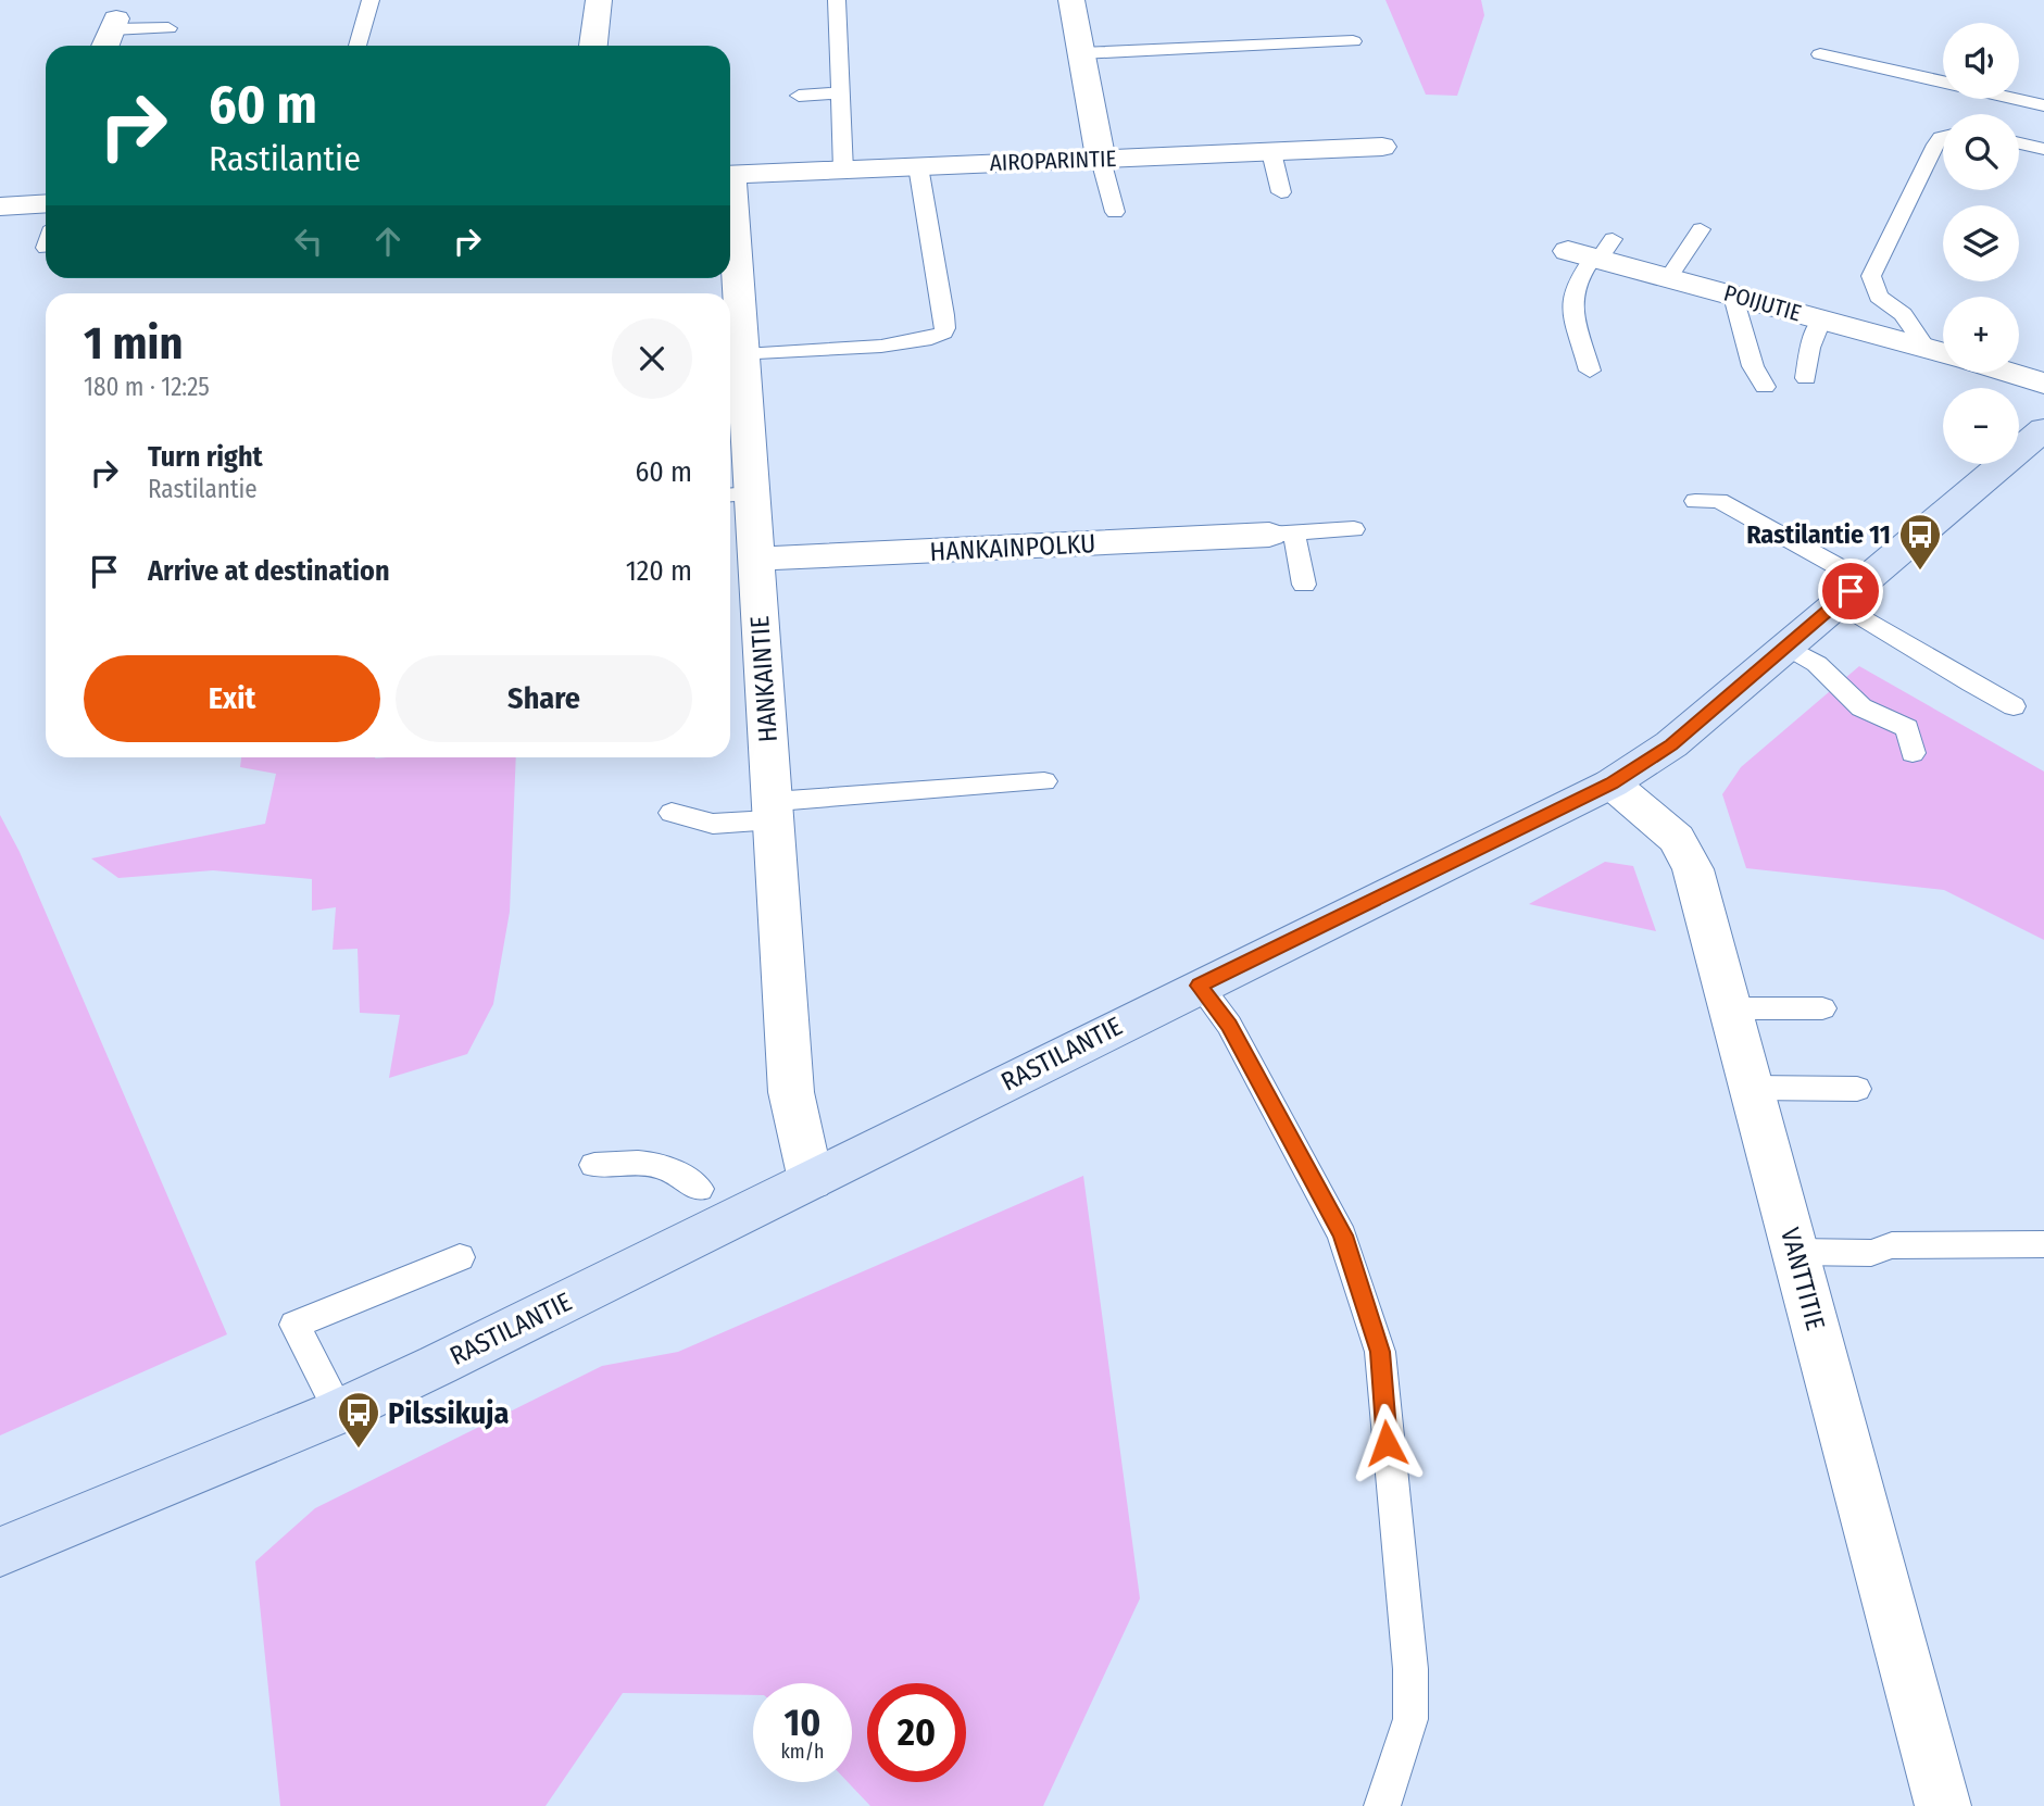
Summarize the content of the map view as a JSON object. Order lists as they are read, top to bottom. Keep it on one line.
{"streets":{"street":["AIROPARINTIE","POIJUTIE","HANKAINPOLKU","HANKAINTIE","RASTILANTIE","VANTTITIE"]},"crossings":[["HANKAINPOLKU","HANKAINTIE"],["HANKAINTIE","RASTILANTIE"],["RASTILANTIE","VANTTITIE"]],"places":{"bus stop":["Rastilantie 11","Pilssikuja"]},"page":{"map_buttons":["+","−"],"turn":["60 m","Rastilantie"],"heading":["1 min","180 m · 12:25"],"list":[{"name":"Turn right","note":"Rastilantie","value":"60 m"},{"name":"Arrive at destination","value":"120 m"}],"buttons":["Exit","Share"],"speed":"10 km/h","limit":"20"}}
